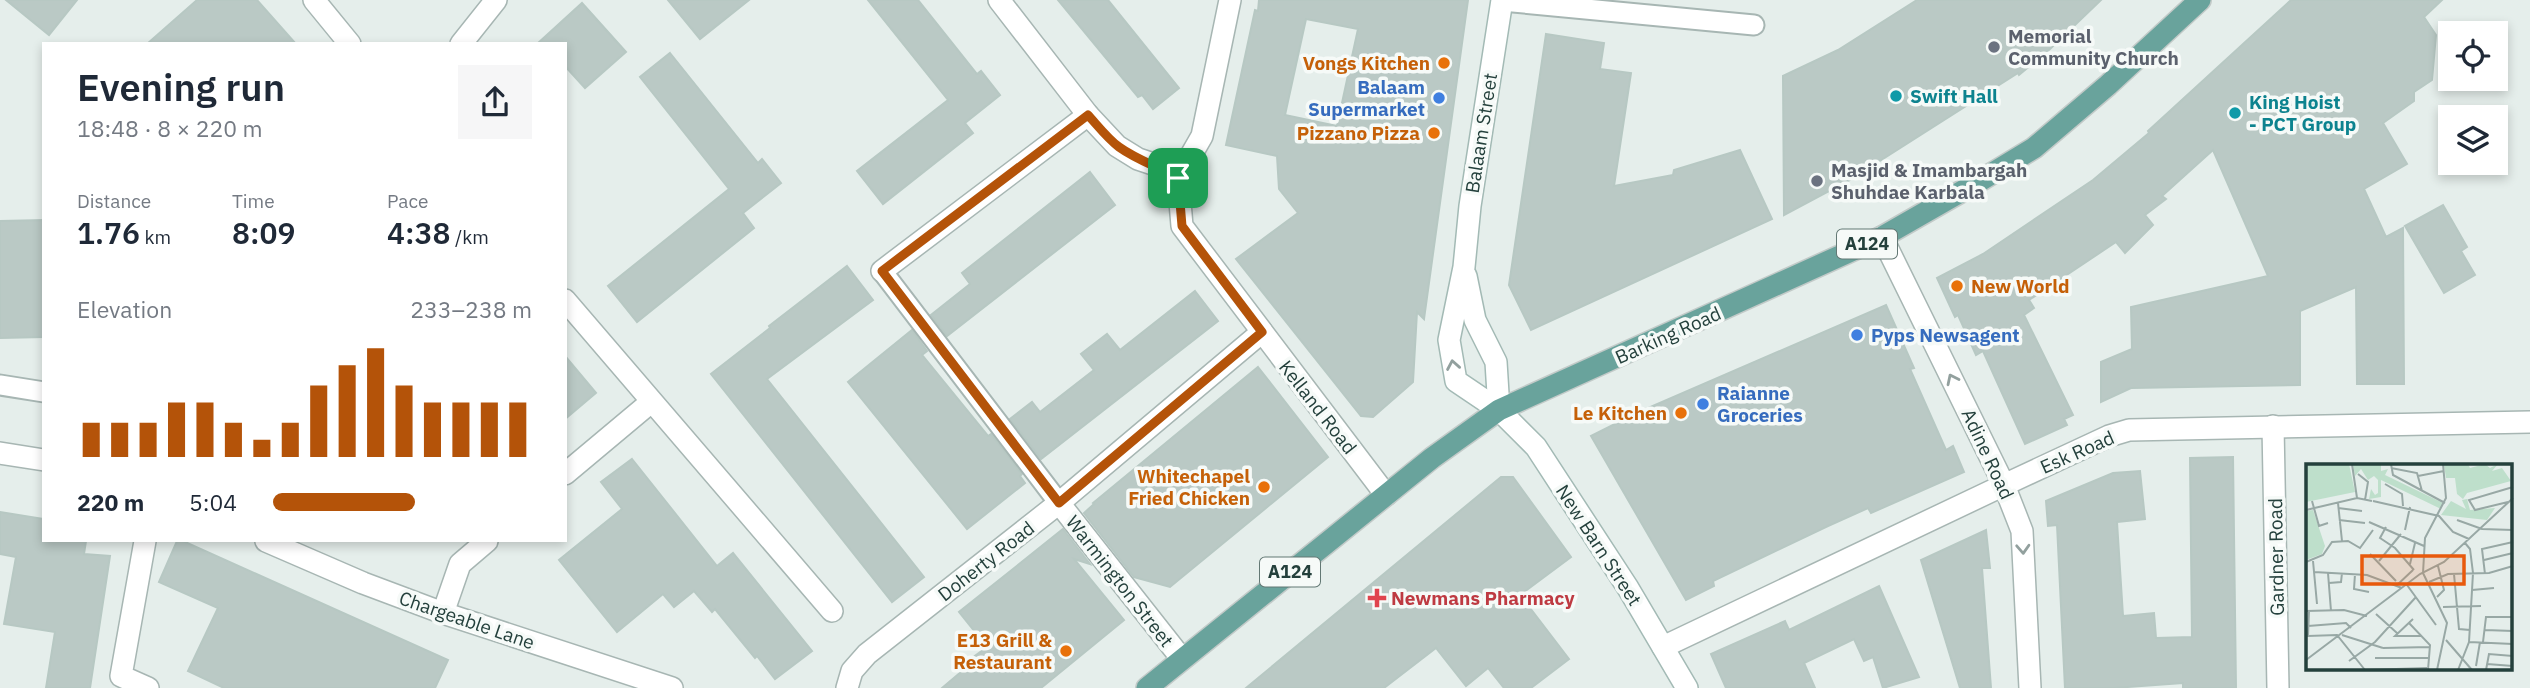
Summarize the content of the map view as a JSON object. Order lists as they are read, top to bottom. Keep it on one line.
{"streets":{"main road":["A124","Barking Road"],"street":["Balaam Street","Kelland Road","Esk Road","Adine Road","New Barn Street","Gardner Road","Doherty Road","Warmington Street","Chargeable Lane"]},"crossings":[["Balaam Street","Barking Road"],["Balaam Street","New Barn Street"],["Barking Road","Kelland Road"],["Barking Road","Adine Road"],["Barking Road","New Barn Street"],["Barking Road","Warmington Street"],["Kelland Road","Doherty Road"],["Esk Road","Adine Road"],["Esk Road","New Barn Street"],["Esk Road","Gardner Road"],["Doherty Road","Warmington Street"]],"places":{"other":["Memorial Community Church","Vongs Kitchen","Swift Hall","Balaam Supermarket","King Hoist - PCT Group","Pizzano Pizza","Masjid & Imambargah Shuhdae Karbala","New World","Pyps Newsagent","Raianne Groceries","Le Kitchen","Whitechapel Fried Chicken","E13 Grill & Restaurant"],"health":["Newmans Pharmacy"]},"page":{"heading":["Evening run","18:48 · 8 × 220 m"],"stats":[["Distance","1.76 km"],["Time","8:09"],["Pace","4:38 /km"]],"chart":["Elevation","233–238 m"],"list":[{"name":"220 m","note":"5:04"}]}}
